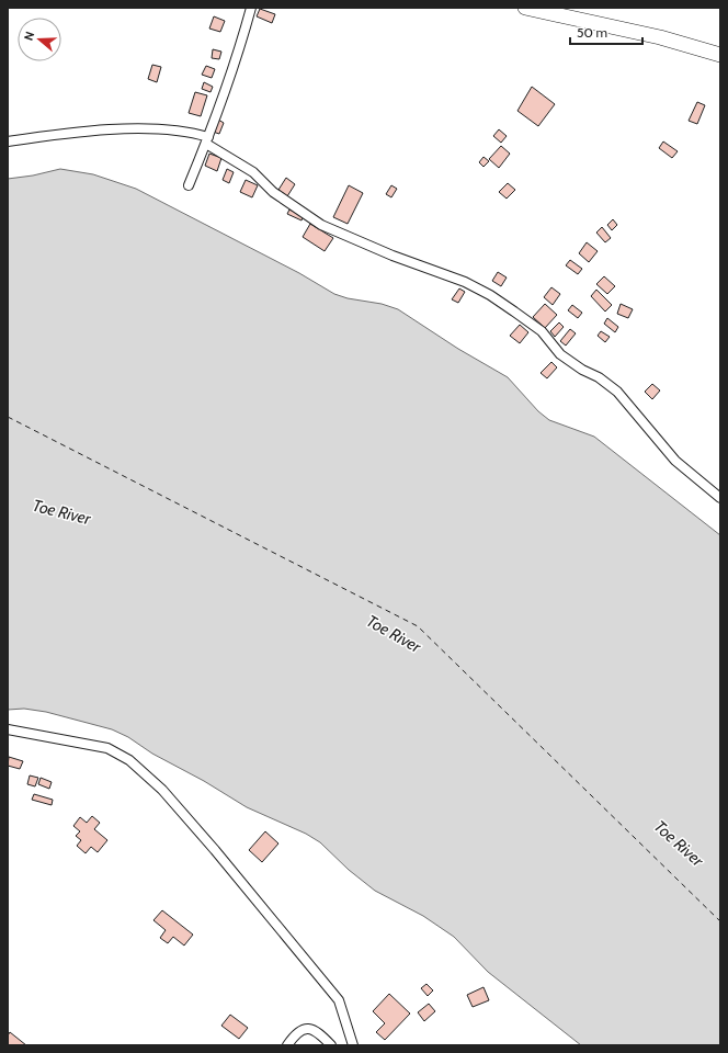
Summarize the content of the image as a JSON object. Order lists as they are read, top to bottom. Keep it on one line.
{"water":["Toe River"],"scale_bar":"50 m","north":"left"}
